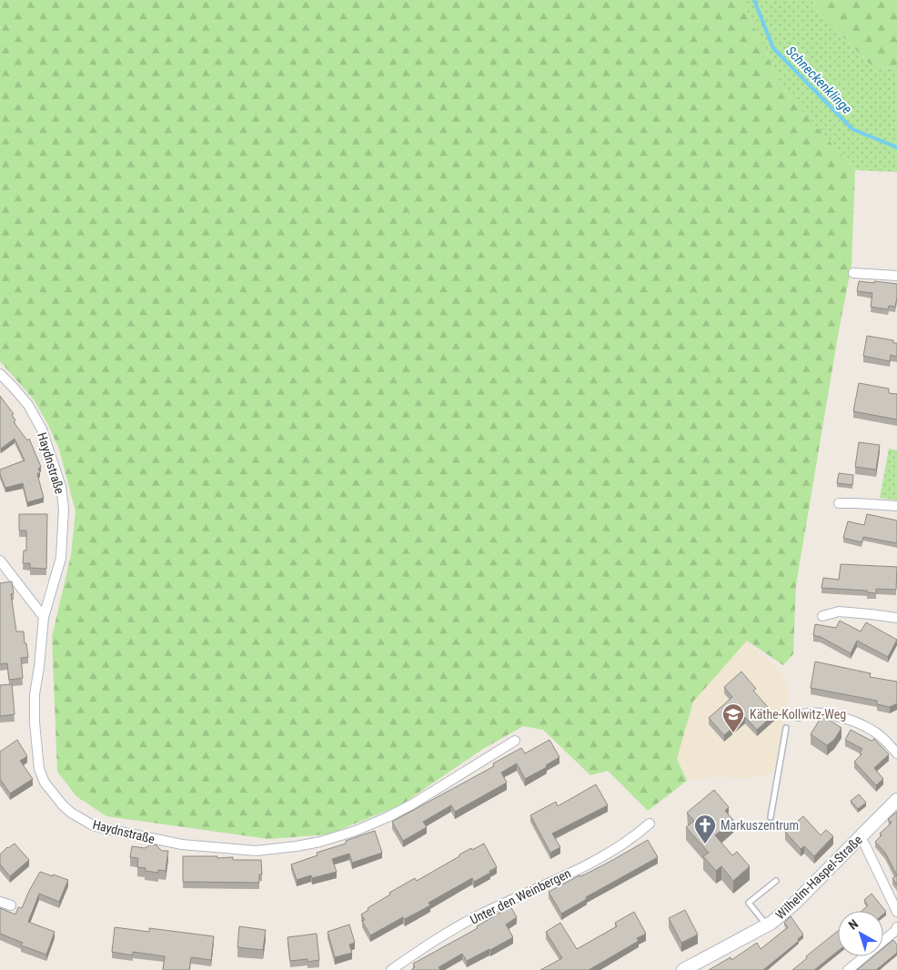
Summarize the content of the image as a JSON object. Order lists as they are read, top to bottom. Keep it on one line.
{"streets":{"street":["Haydnstraße","Wilhelm-Haspel-Straße","Unter den Weinbergen"]},"water":["Schneckenklinge"],"places":{"school or university":["Käthe-Kollwitz-Weg"],"church":["Markuszentrum"]},"north":"top left"}
